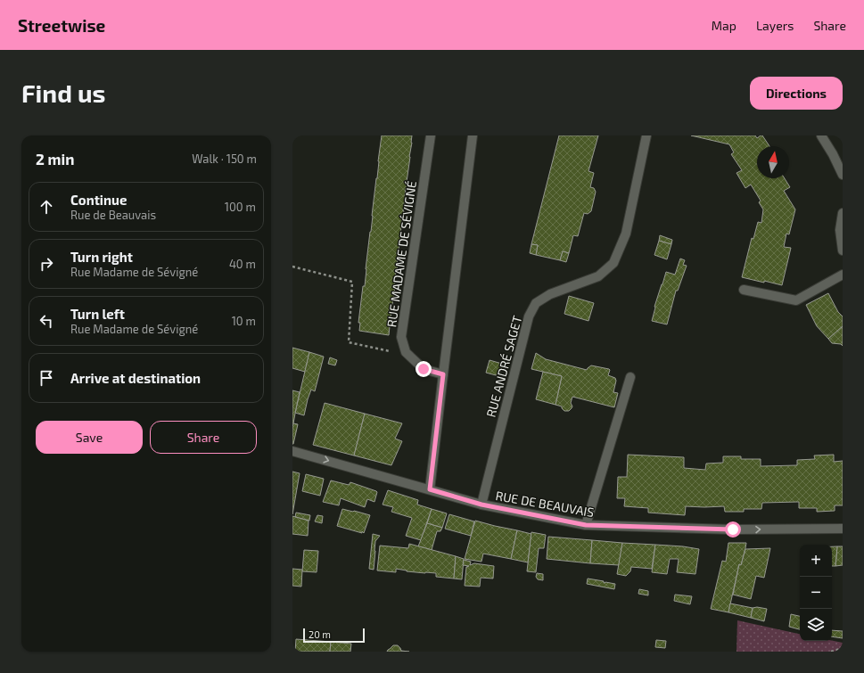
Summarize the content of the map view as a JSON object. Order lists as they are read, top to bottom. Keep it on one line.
{"streets":{"street":["RUE MADAME DE SÉVIGNÉ","RUE ANDRÉ SAGET","RUE DE BEAUVAIS"]},"crossings":[["RUE ANDRÉ SAGET","RUE DE BEAUVAIS"]],"one_way":["RUE DE BEAUVAIS"],"scale_bar":"20 m","north":"top","page":{"header":"Streetwise","nav":["Map","Layers","Share"],"buttons":["Directions",["Save","Share"]],"title":"Find us","heading":["2 min","Walk · 150 m"],"list":[["Continue","Rue de Beauvais","100 m"],["Turn right","Rue Madame de Sévigné","40 m"],["Turn left","Rue Madame de Sévigné","10 m"],"Arrive at destination"],"map_buttons":["+","−"],"scale":"20 m"}}
